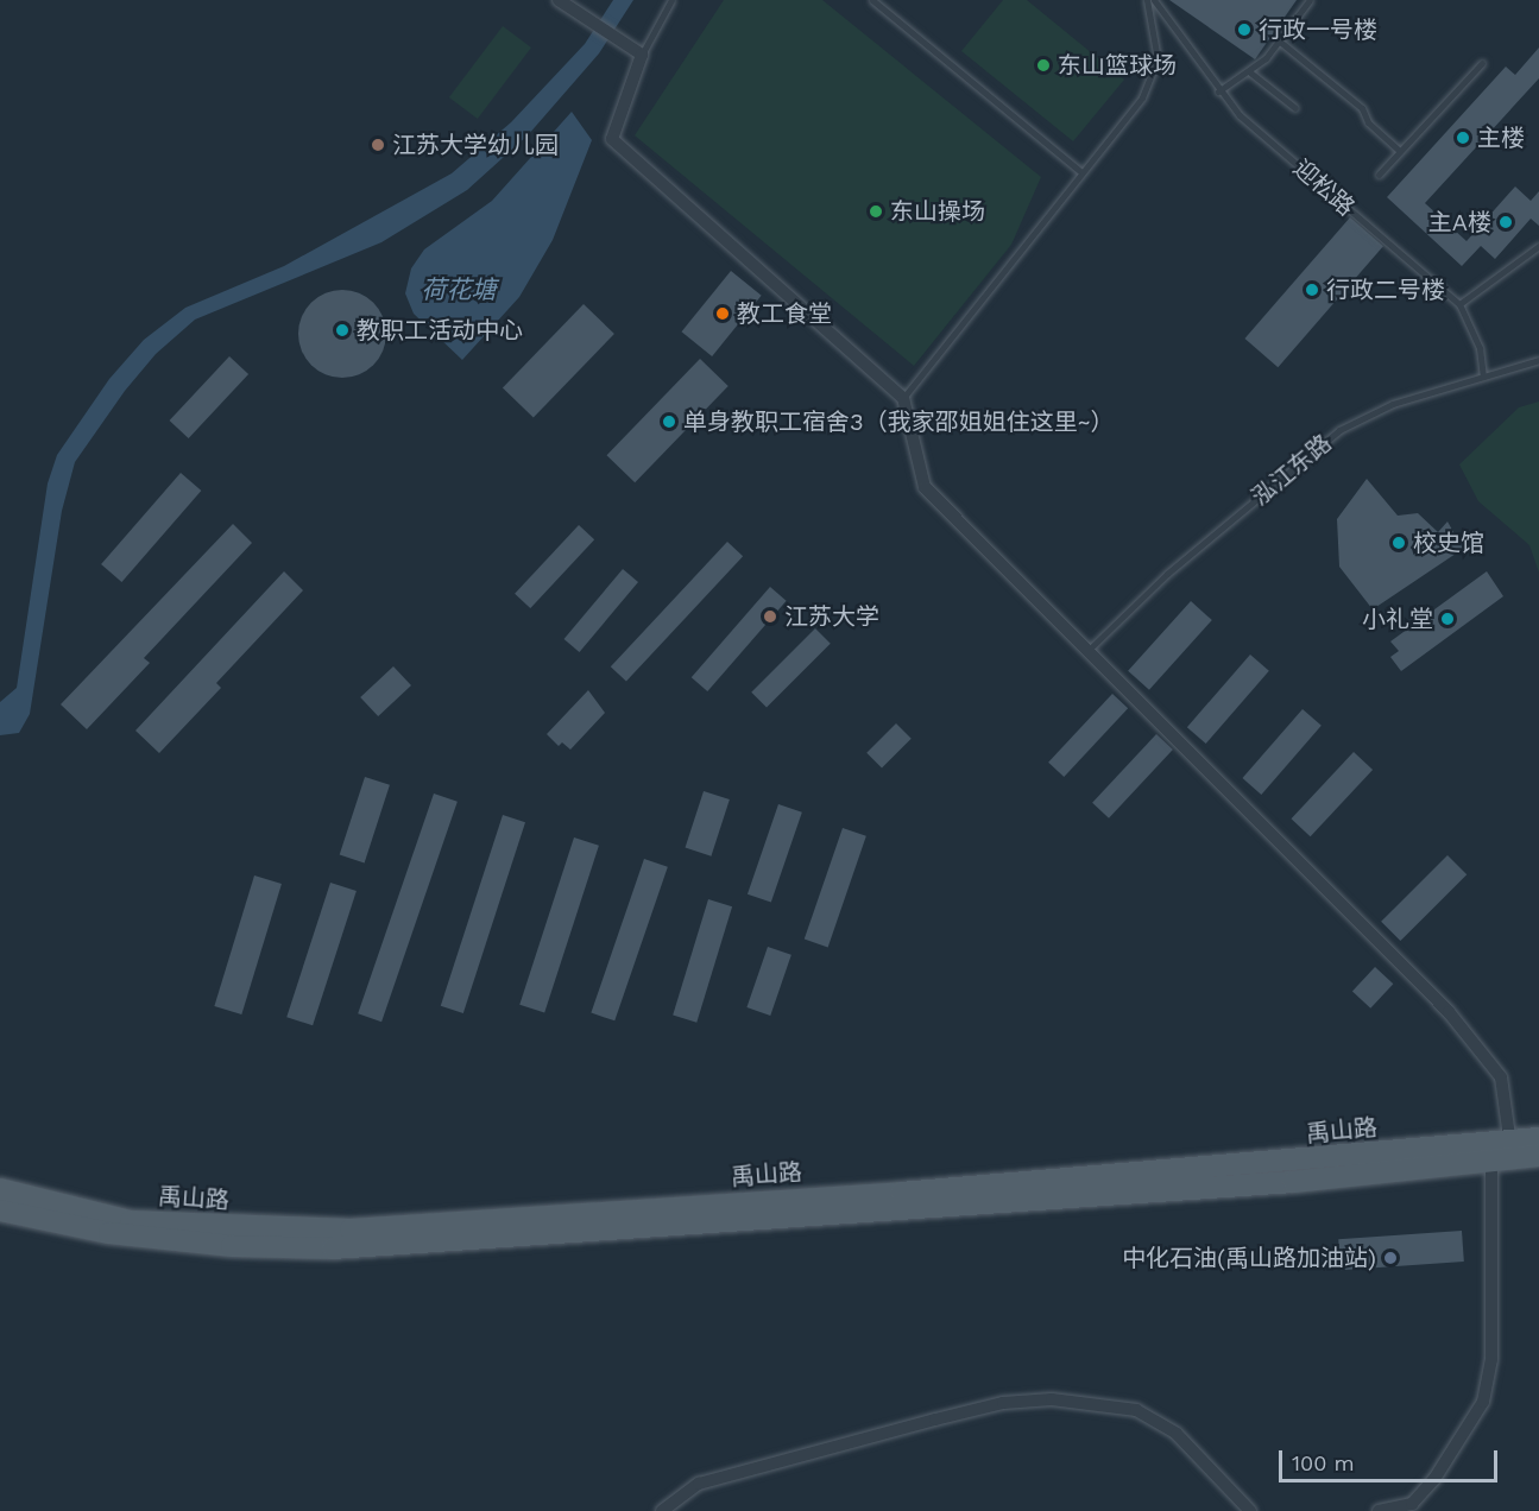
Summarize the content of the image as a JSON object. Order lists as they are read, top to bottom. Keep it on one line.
{"streets":{"main road":["禹山路"],"lane":["迎松路","泓江东路"]},"crossings":[["迎松路","泓江东路"]],"water":["荷花塘"],"places":["行政一号楼","东山篮球场","主楼","江苏大学幼儿园","东山操场","主A楼","行政二号楼","教工食堂","教职工活动中心","单身教职工宿舍3（我家邵姐姐住这里~）","校史馆","江苏大学","小礼堂","中化石油(禹山路加油站)"],"scale_bar":"100 m"}
